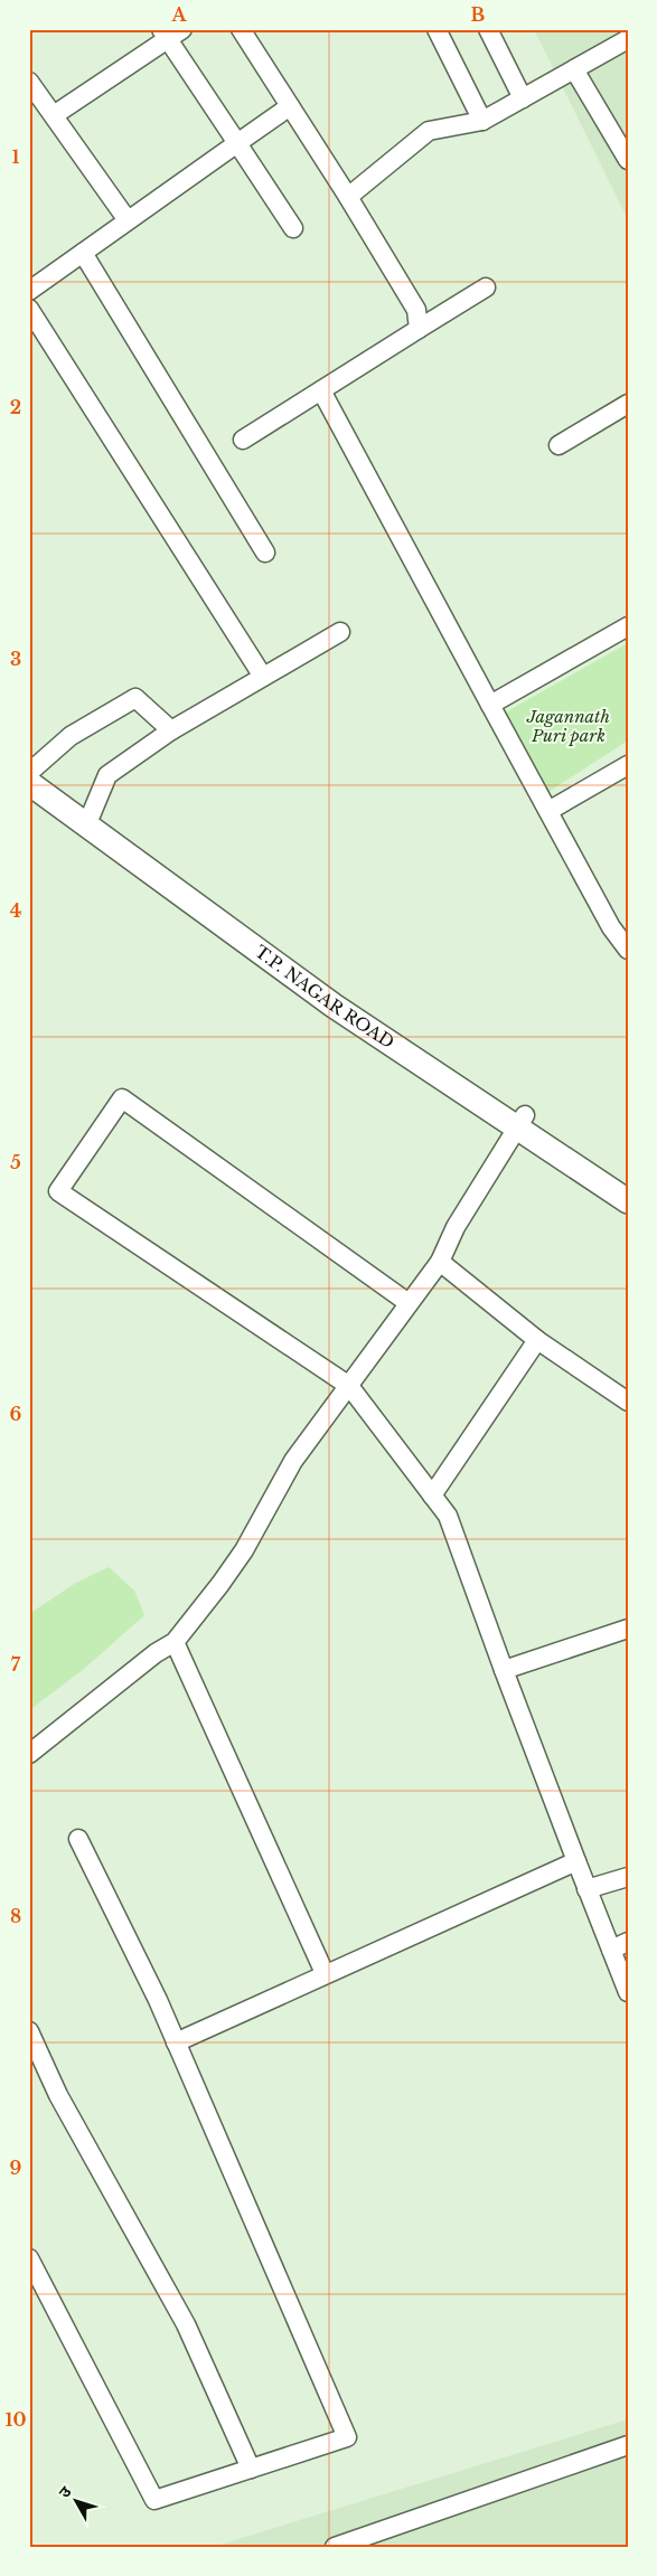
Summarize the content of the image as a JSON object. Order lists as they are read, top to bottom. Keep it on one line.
{"streets":{"main road":["T.P. NAGAR ROAD"]},"parks":["Jagannath Puri park"],"north":"top left","grid":{"columns":["A","B"],"rows":["1","2","3","4","5","6","7","8","9","10"]}}
